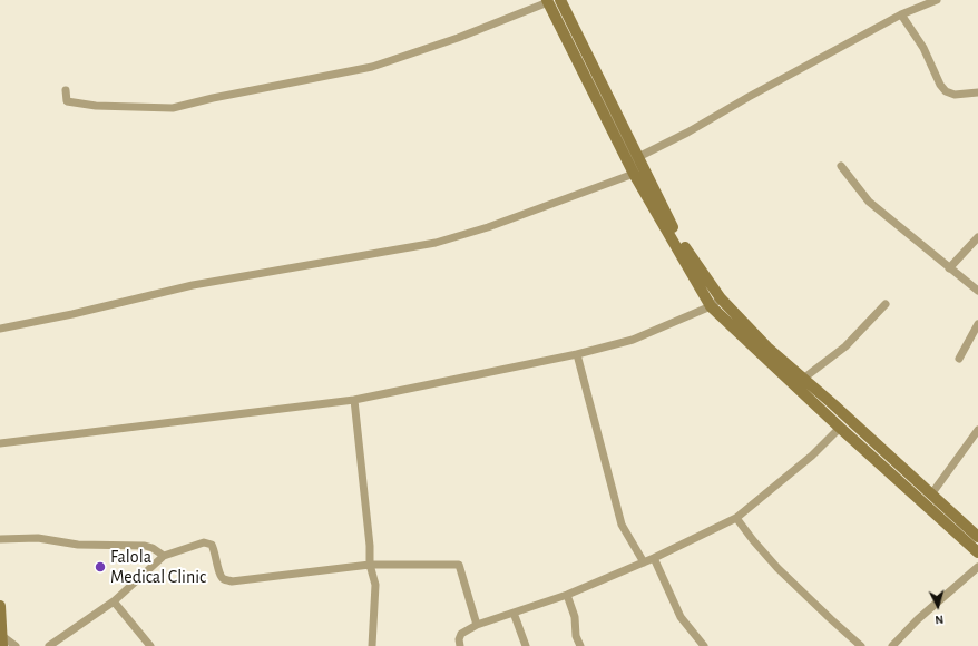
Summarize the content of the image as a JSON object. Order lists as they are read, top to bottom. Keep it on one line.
{"places":["Falola Medical Clinic"],"north":"bottom"}
